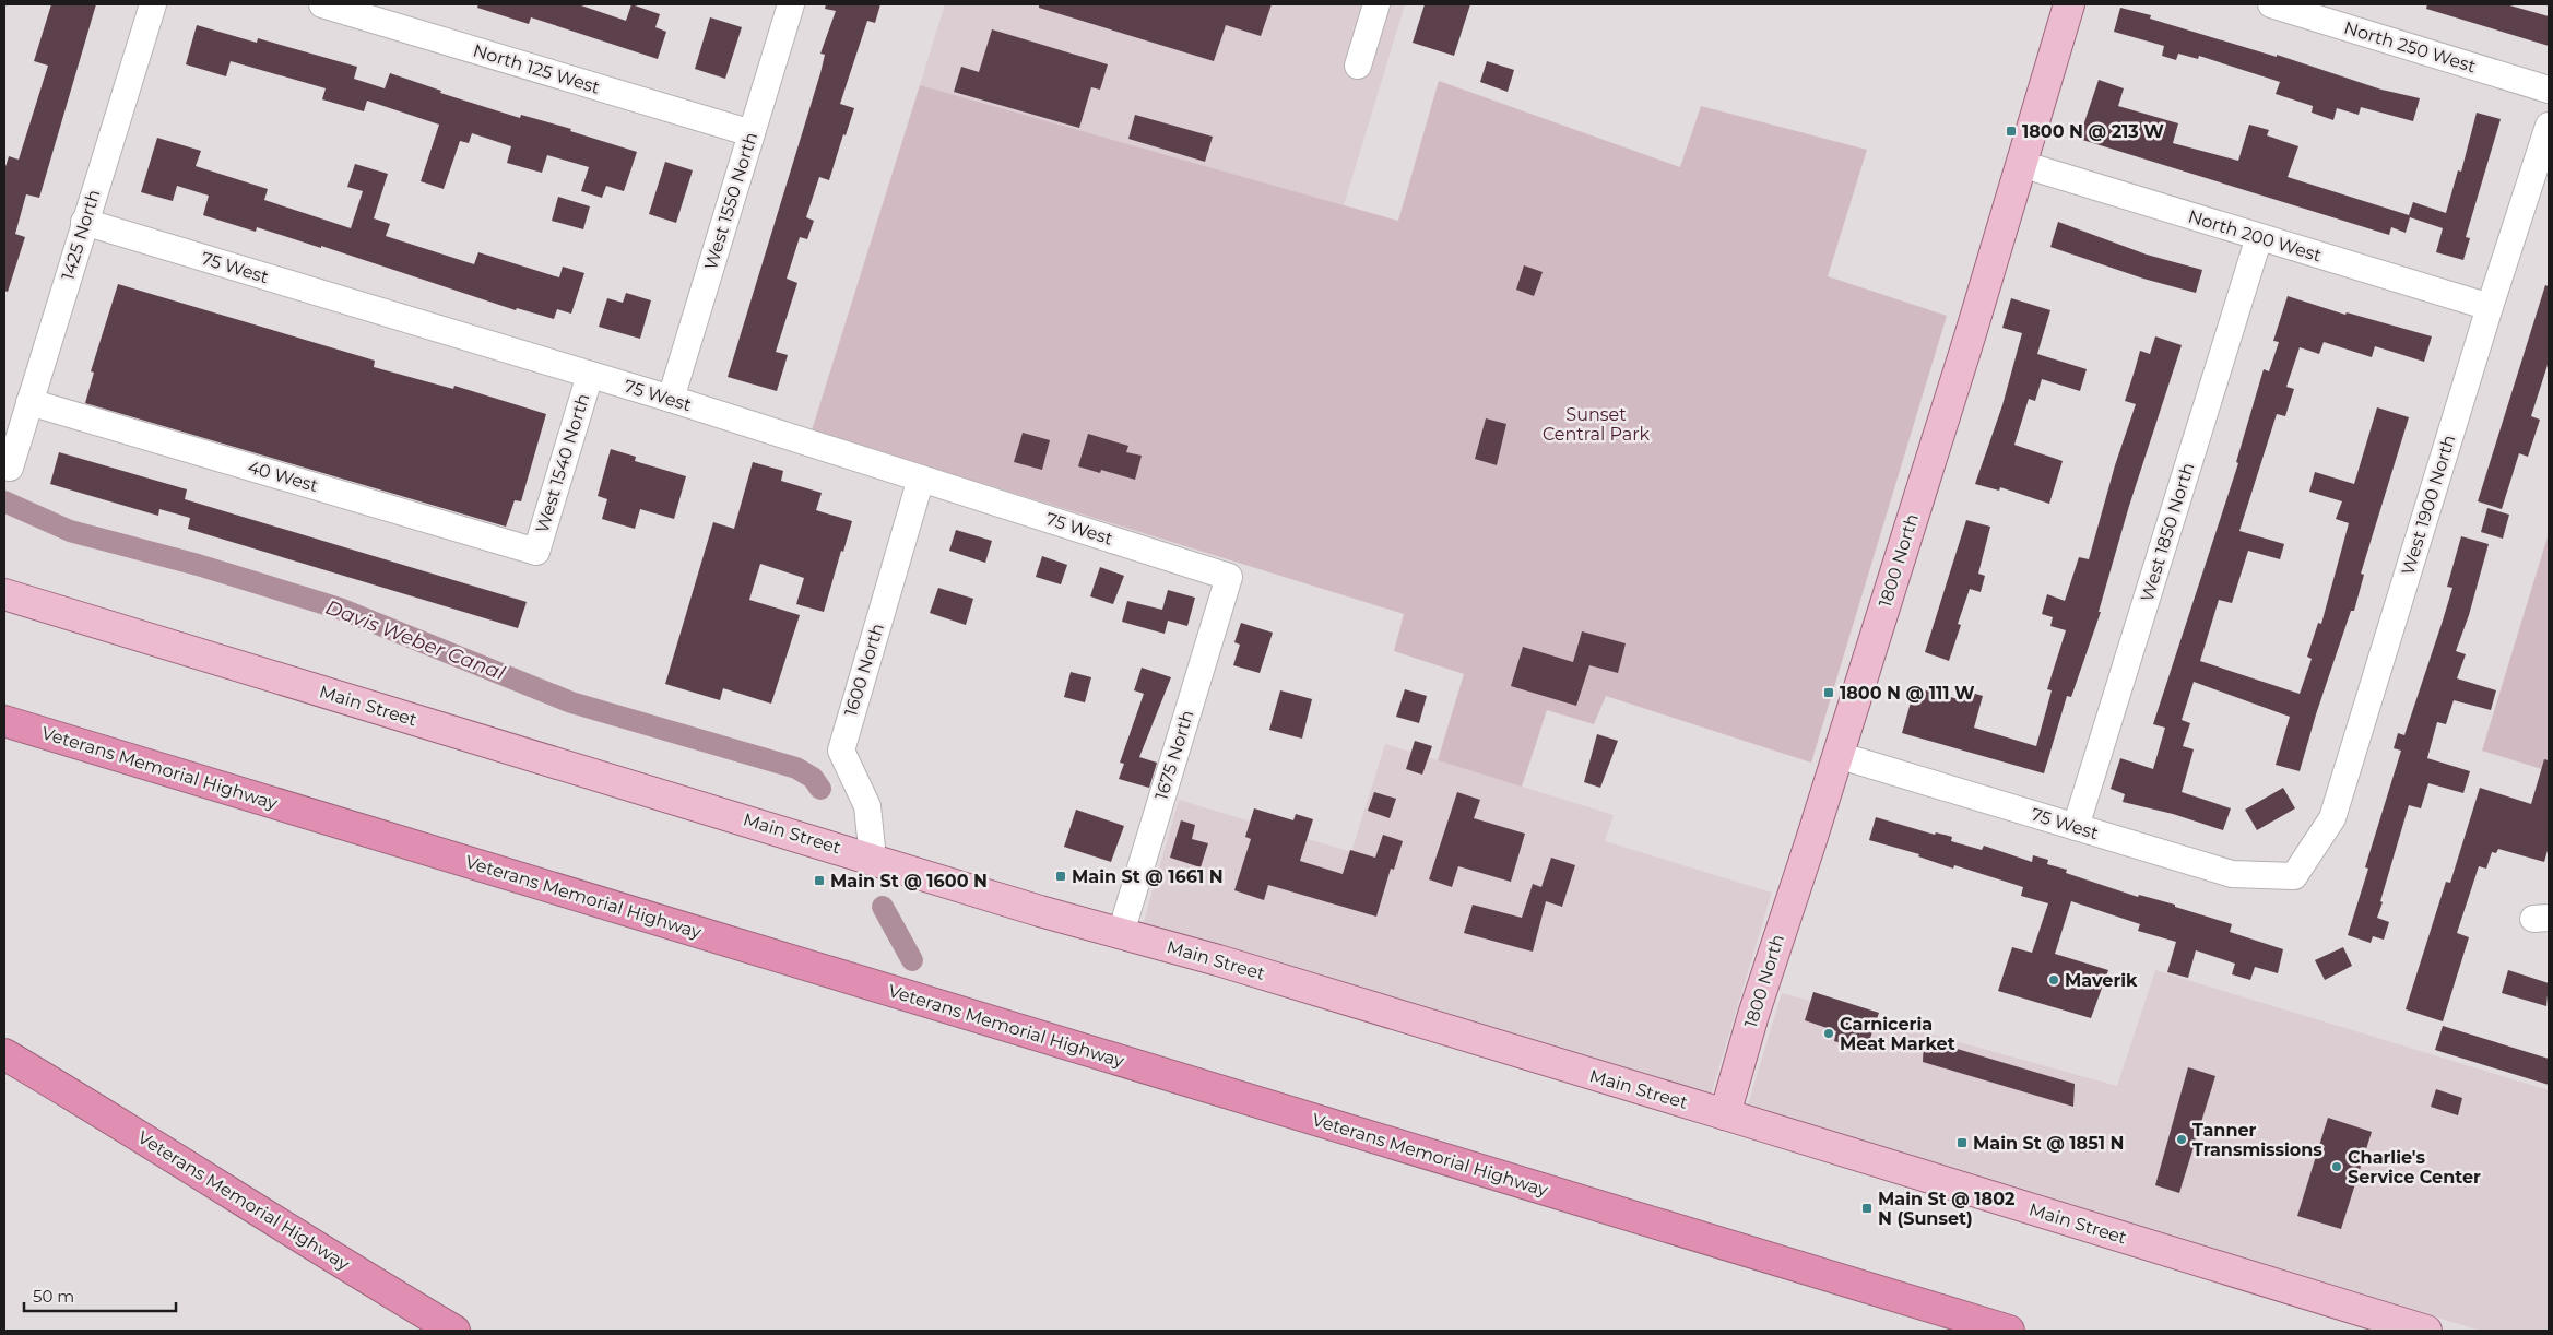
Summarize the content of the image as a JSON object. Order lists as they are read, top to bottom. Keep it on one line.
{"streets":{"highway":["Veterans Memorial Highway"],"main road":["1800 North","Main Street"],"street":["North 250 West","North 125 West","West 1550 North","1425 North","North 200 West","75 West","West 1540 North","40 West","West 1900 North","West 1850 North","1600 North","1675 North"]},"crossings":[["North 125 West","West 1550 North"],["West 1550 North","75 West"],["1425 North","75 West"],["1425 North","40 West"],["North 200 West","West 1900 North"],["North 200 West","West 1850 North"],["North 200 West","1800 North"],["75 West","West 1540 North"],["75 West","West 1900 North"],["75 West","West 1850 North"],["75 West","1800 North"],["75 West","1600 North"],["75 West","1675 North"],["West 1540 North","40 West"],["1800 North","Main Street"],["1600 North","Main Street"],["Main Street","1675 North"]],"water":["Davis Weber Canal"],"parks":["Sunset Central Park"],"places":{"transit":["1800 N @ 213 W","1800 N @ 111 W","Main St @ 1661 N","Main St @ 1600 N","Main St @ 1851 N","Main St @ 1802 N (Sunset)"],"other":["Maverik","Carniceria Meat Market","Tanner Transmissions","Charlie's Service Center"]},"scale_bar":"50 m"}
